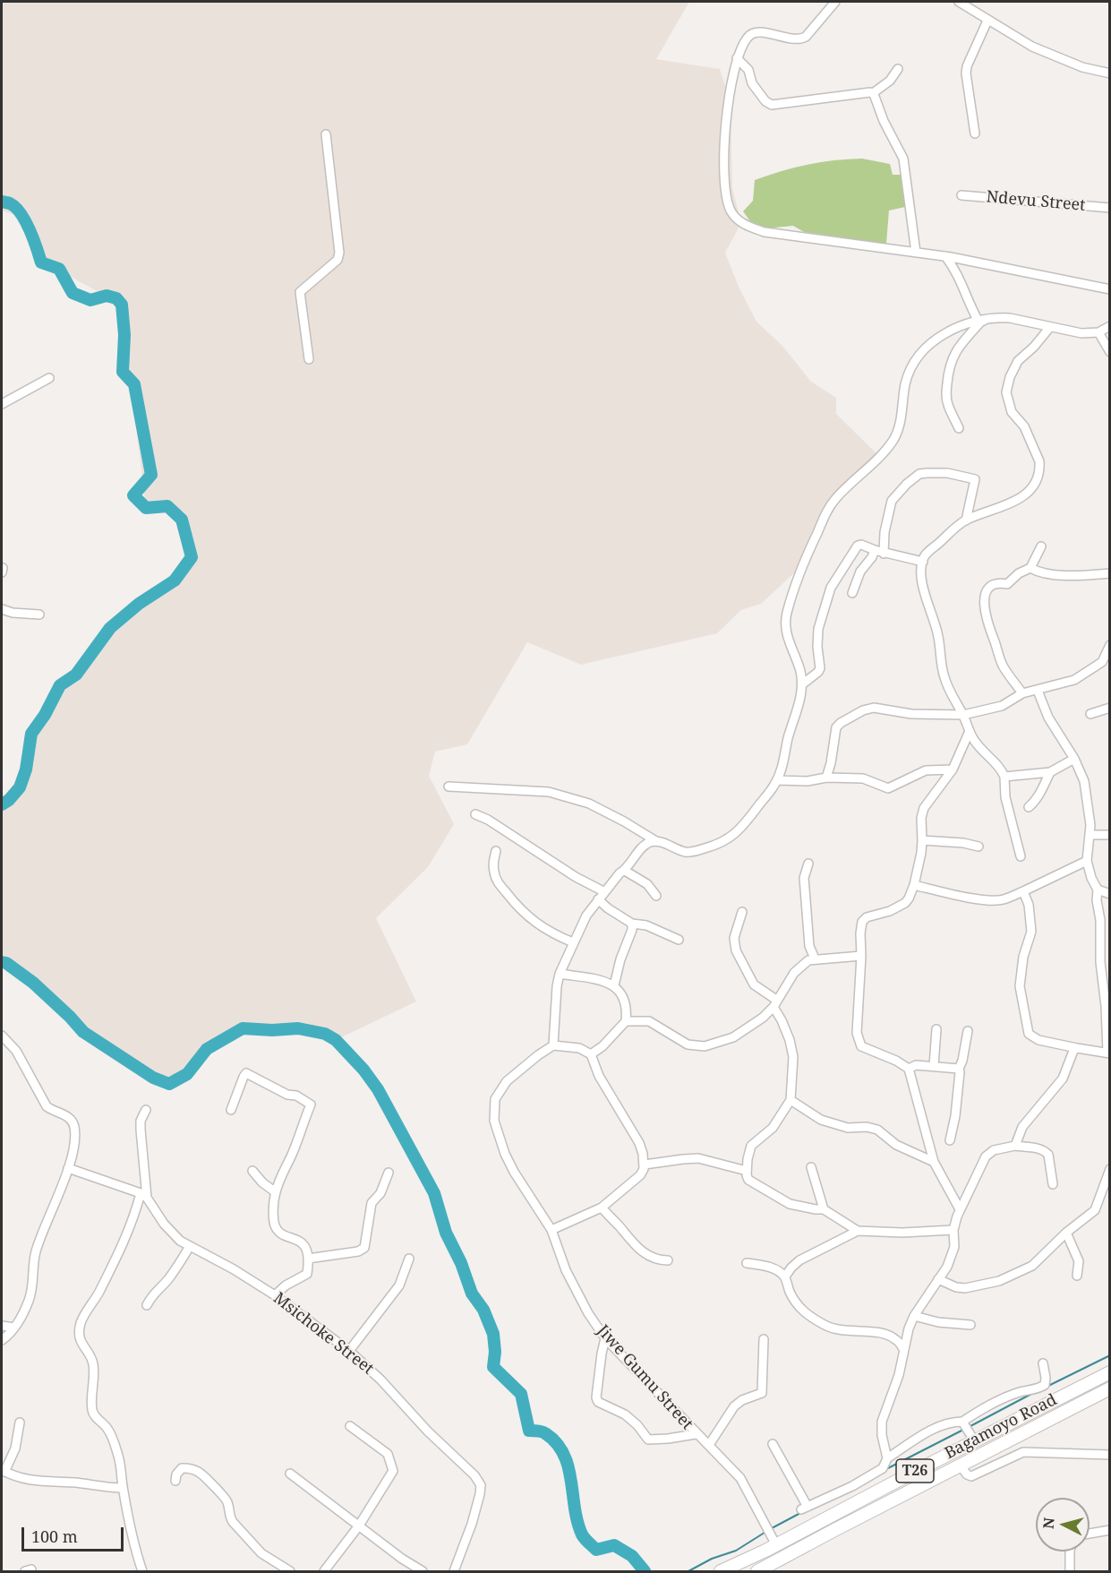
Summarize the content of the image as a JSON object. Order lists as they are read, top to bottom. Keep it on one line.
{"streets":{"highway":["Bagamoyo Road","T26"],"street":["Ndevu Street","Msichoke Street","Jiwe Gumu Street"]},"crossings":[["Jiwe Gumu Street","Bagamoyo Road"]],"scale_bar":"100 m","north":"left"}
